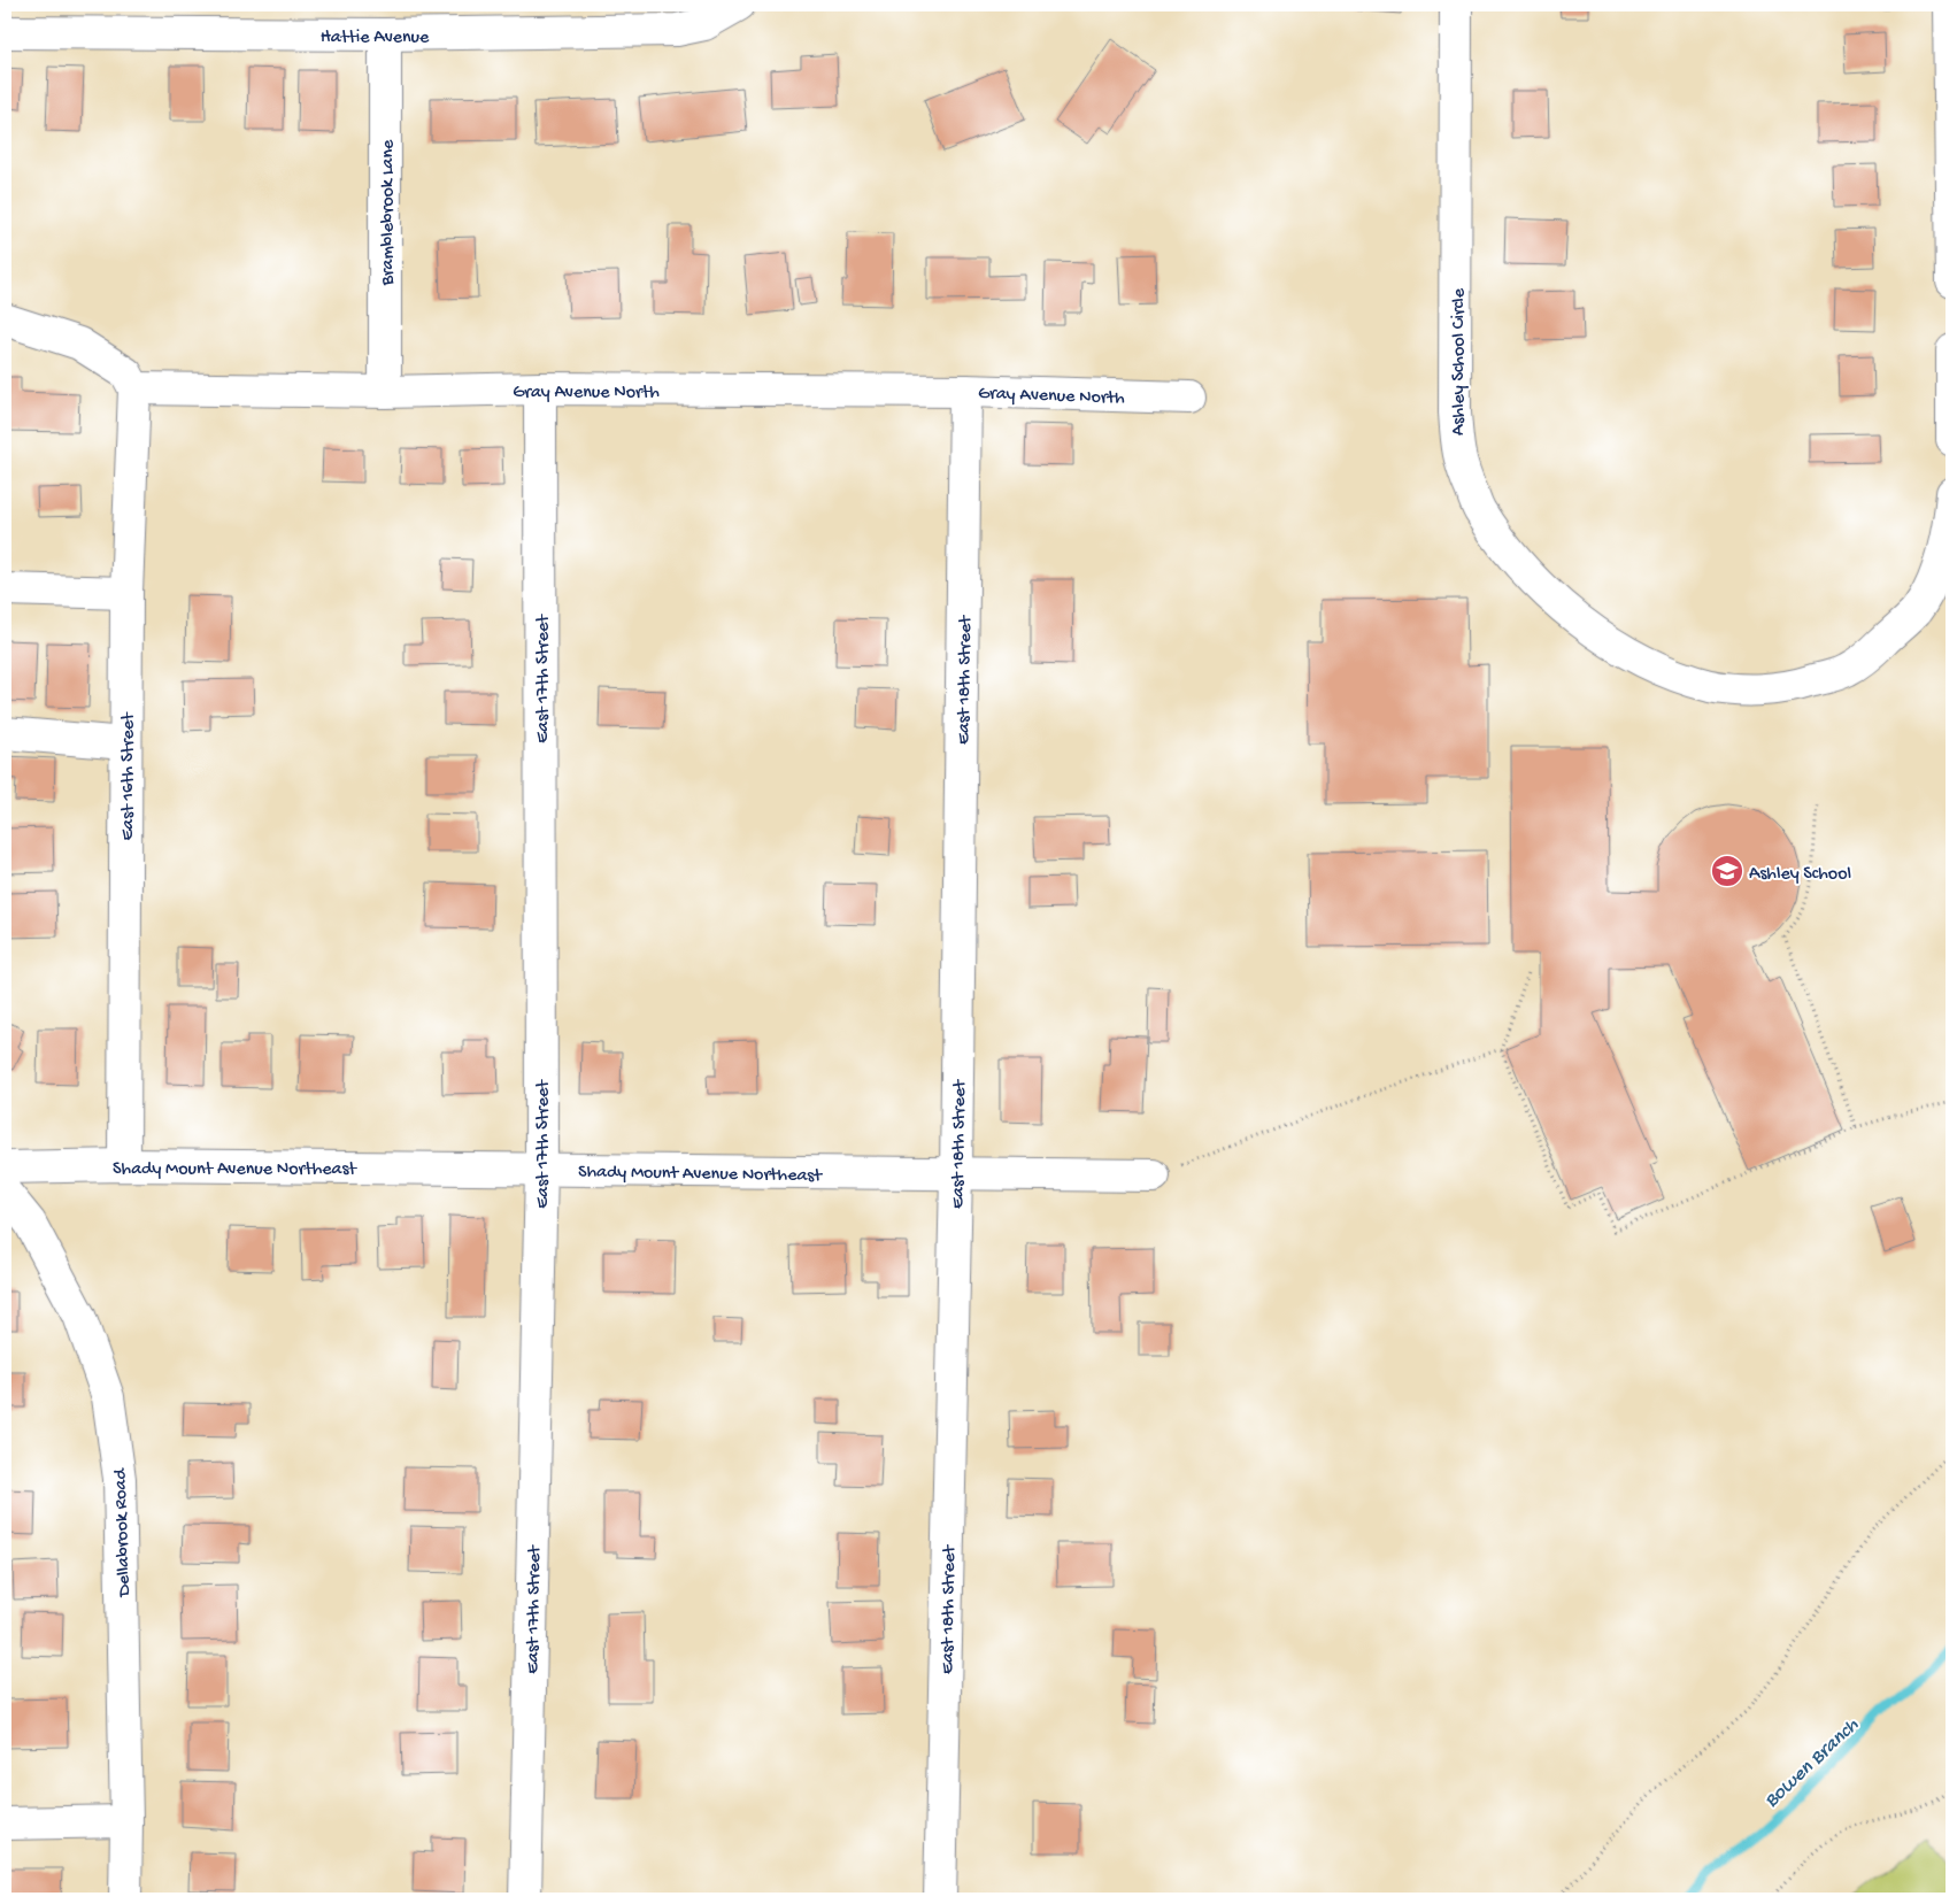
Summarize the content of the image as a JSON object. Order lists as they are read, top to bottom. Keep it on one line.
{"streets":{"street":["Hattie Avenue","Bramblebrook Lane","Ashley School Circle","Gray Avenue North","East 17th Street","East 18th Street","East 16th Street","Shady Mount Avenue Northeast","Dellabrook Road"]},"crossings":[["Hattie Avenue","Bramblebrook Lane"],["Bramblebrook Lane","Gray Avenue North"],["Gray Avenue North","East 17th Street"],["Gray Avenue North","East 18th Street"],["Gray Avenue North","East 16th Street"],["East 17th Street","Shady Mount Avenue Northeast"],["East 18th Street","Shady Mount Avenue Northeast"],["East 16th Street","Shady Mount Avenue Northeast"]],"water":["Bowen Branch"],"places":{"school or university":["Ashley School"]}}
